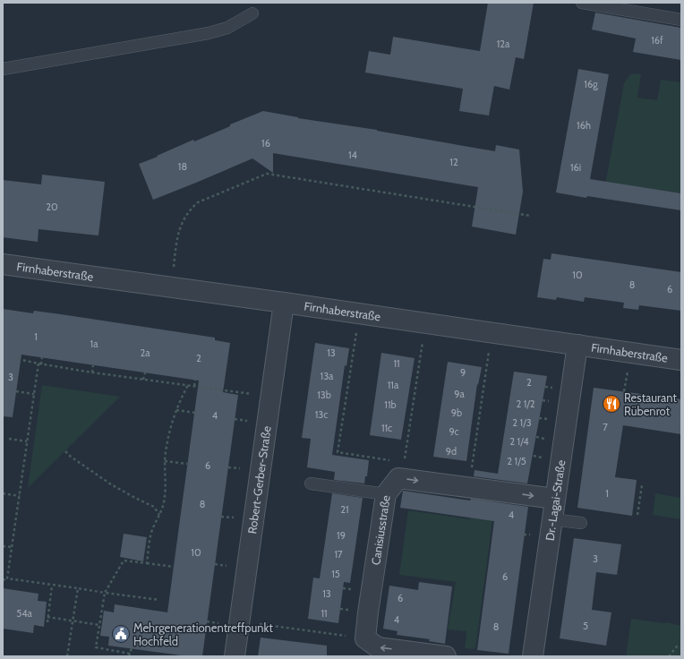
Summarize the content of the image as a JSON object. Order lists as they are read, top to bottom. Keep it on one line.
{"streets":{"street":["Firnhaberstraße","Robert-Gerber-Straße","Dr.-Lagai-Straße","Canisiusstraße"]},"crossings":[["Firnhaberstraße","Robert-Gerber-Straße"],["Firnhaberstraße","Dr.-Lagai-Straße"],["Dr.-Lagai-Straße","Canisiusstraße"]],"places":{"restaurant":["Restaurant Rübenrot"],"public building":["Mehrgenerationentreffpunkt Hochfeld"]},"house_numbers":["16f","12a","16g","16h","16","14","12","18","16i","20","10","8","6","1","1a","2a","13","2","11","9","13a","3","2","11a","9a","13b","2 1/2","11b","9b","13c","4","2 1/3","7","11c","9c","2 1/4","9d","2 1/5","6","1","8","21","4","19","10","17","3","15","6","13","6","54a","11","4","5","8"]}
